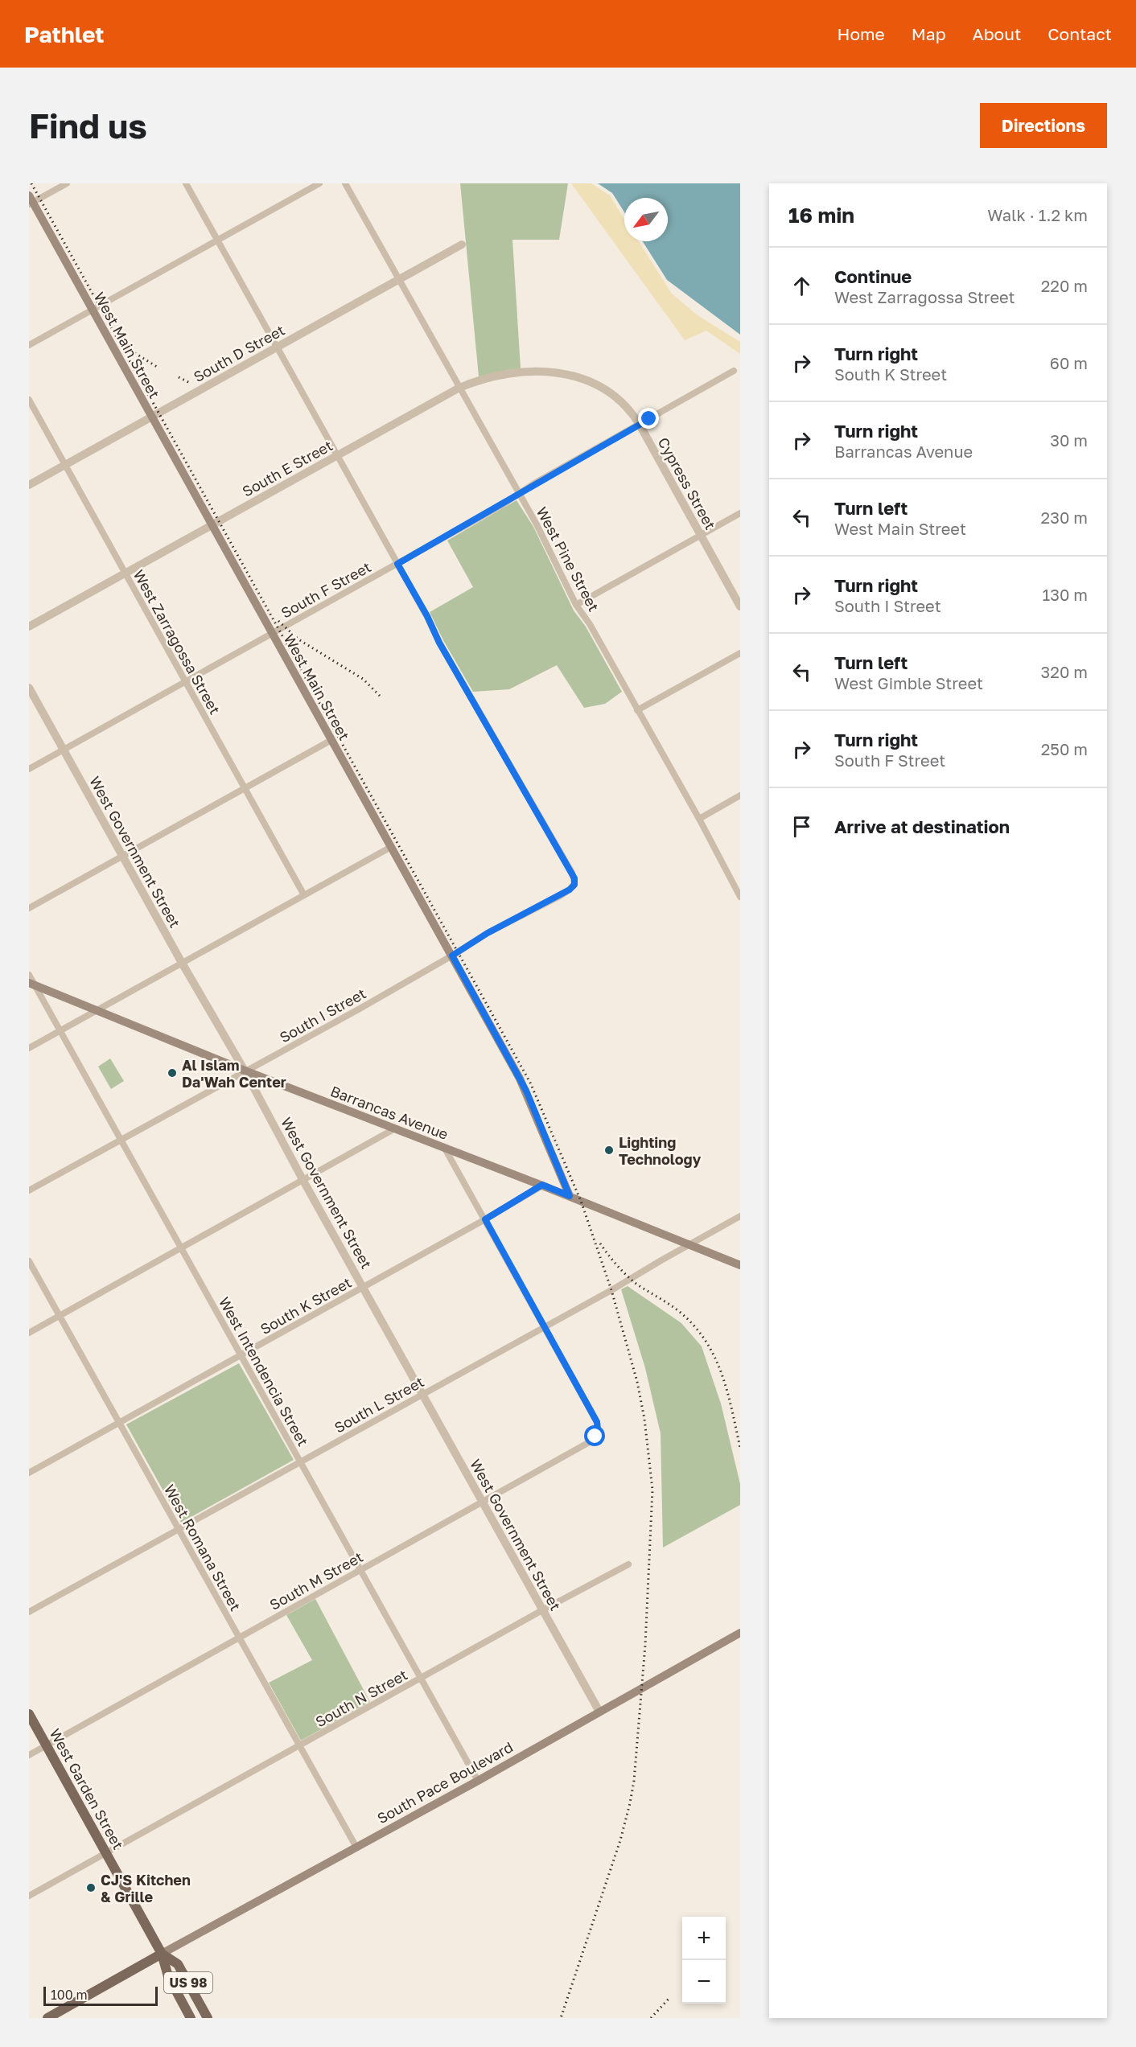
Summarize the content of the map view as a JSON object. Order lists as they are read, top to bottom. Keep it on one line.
{"streets":{"main road":["West Main Street","Barrancas Avenue","South Pace Boulevard","West Garden Street","US 98"],"street":["South D Street","South E Street","Cypress Street","West Pine Street","South F Street","West Zarragossa Street","West Government Street","South I Street","South K Street","West Intendencia Street","South L Street","West Romana Street","South M Street","South N Street"]},"crossings":[["West Main Street","South D Street"],["West Main Street","South E Street"],["West Main Street","South F Street"],["West Main Street","South I Street"],["West Main Street","Barrancas Avenue"],["South D Street","West Pine Street"],["South D Street","West Zarragossa Street"],["South E Street","Cypress Street"],["South E Street","West Pine Street"],["South E Street","West Zarragossa Street"],["Cypress Street","South F Street"],["West Pine Street","South F Street"],["South F Street","West Zarragossa Street"],["South F Street","West Government Street"],["South F Street","South I Street"],["West Government Street","South I Street"],["West Government Street","Barrancas Avenue"],["West Government Street","South K Street"],["West Government Street","South L Street"],["West Government Street","South M Street"],["West Government Street","South N Street"],["West Government Street","South Pace Boulevard"],["South I Street","Barrancas Avenue"],["South I Street","West Intendencia Street"],["Barrancas Avenue","South K Street"],["Barrancas Avenue","West Intendencia Street"],["Barrancas Avenue","South L Street"],["South K Street","West Intendencia Street"],["South K Street","West Romana Street"],["West Intendencia Street","South L Street"],["West Intendencia Street","South M Street"],["West Intendencia Street","South N Street"],["West Intendencia Street","South Pace Boulevard"],["South L Street","West Romana Street"],["South L Street","South M Street"],["West Romana Street","South M Street"],["West Romana Street","South N Street"],["West Romana Street","South Pace Boulevard"],["South M Street","West Garden Street"],["South N Street","West Garden Street"],["South Pace Boulevard","West Garden Street"],["South Pace Boulevard","US 98"],["West Garden Street","US 98"]],"places":["Al Islam Da'Wah Center","Lighting Technology","CJ'S Kitchen & Grille"],"scale_bar":"100 m","north":"bottom left","page":{"header":"Pathlet","nav":["Home","Map","About","Contact"],"buttons":"Directions","title":"Find us","heading":["16 min","Walk · 1.2 km"],"list":[["Continue","West Zarragossa Street","220 m"],["Turn right","South K Street","60 m"],["Turn right","Barrancas Avenue","30 m"],["Turn left","West Main Street","230 m"],["Turn right","South I Street","130 m"],["Turn left","West Gimble Street","320 m"],["Turn right","South F Street","250 m"],"Arrive at destination"],"map_buttons":["+","−"],"scale":"100 m"}}
